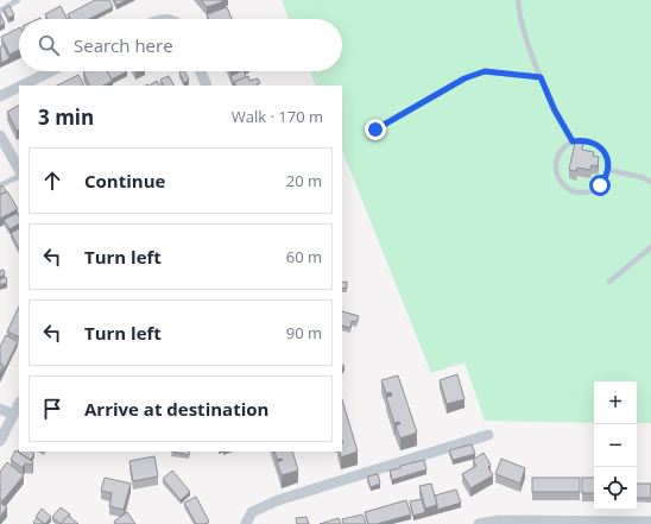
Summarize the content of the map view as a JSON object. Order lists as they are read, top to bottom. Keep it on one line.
{"page":{"search":"Search here","heading":["3 min","Walk · 170 m"],"list":[["Continue","20 m"],["Turn left","60 m"],["Turn left","90 m"],"Arrive at destination"],"map_buttons":["+","−"]}}
